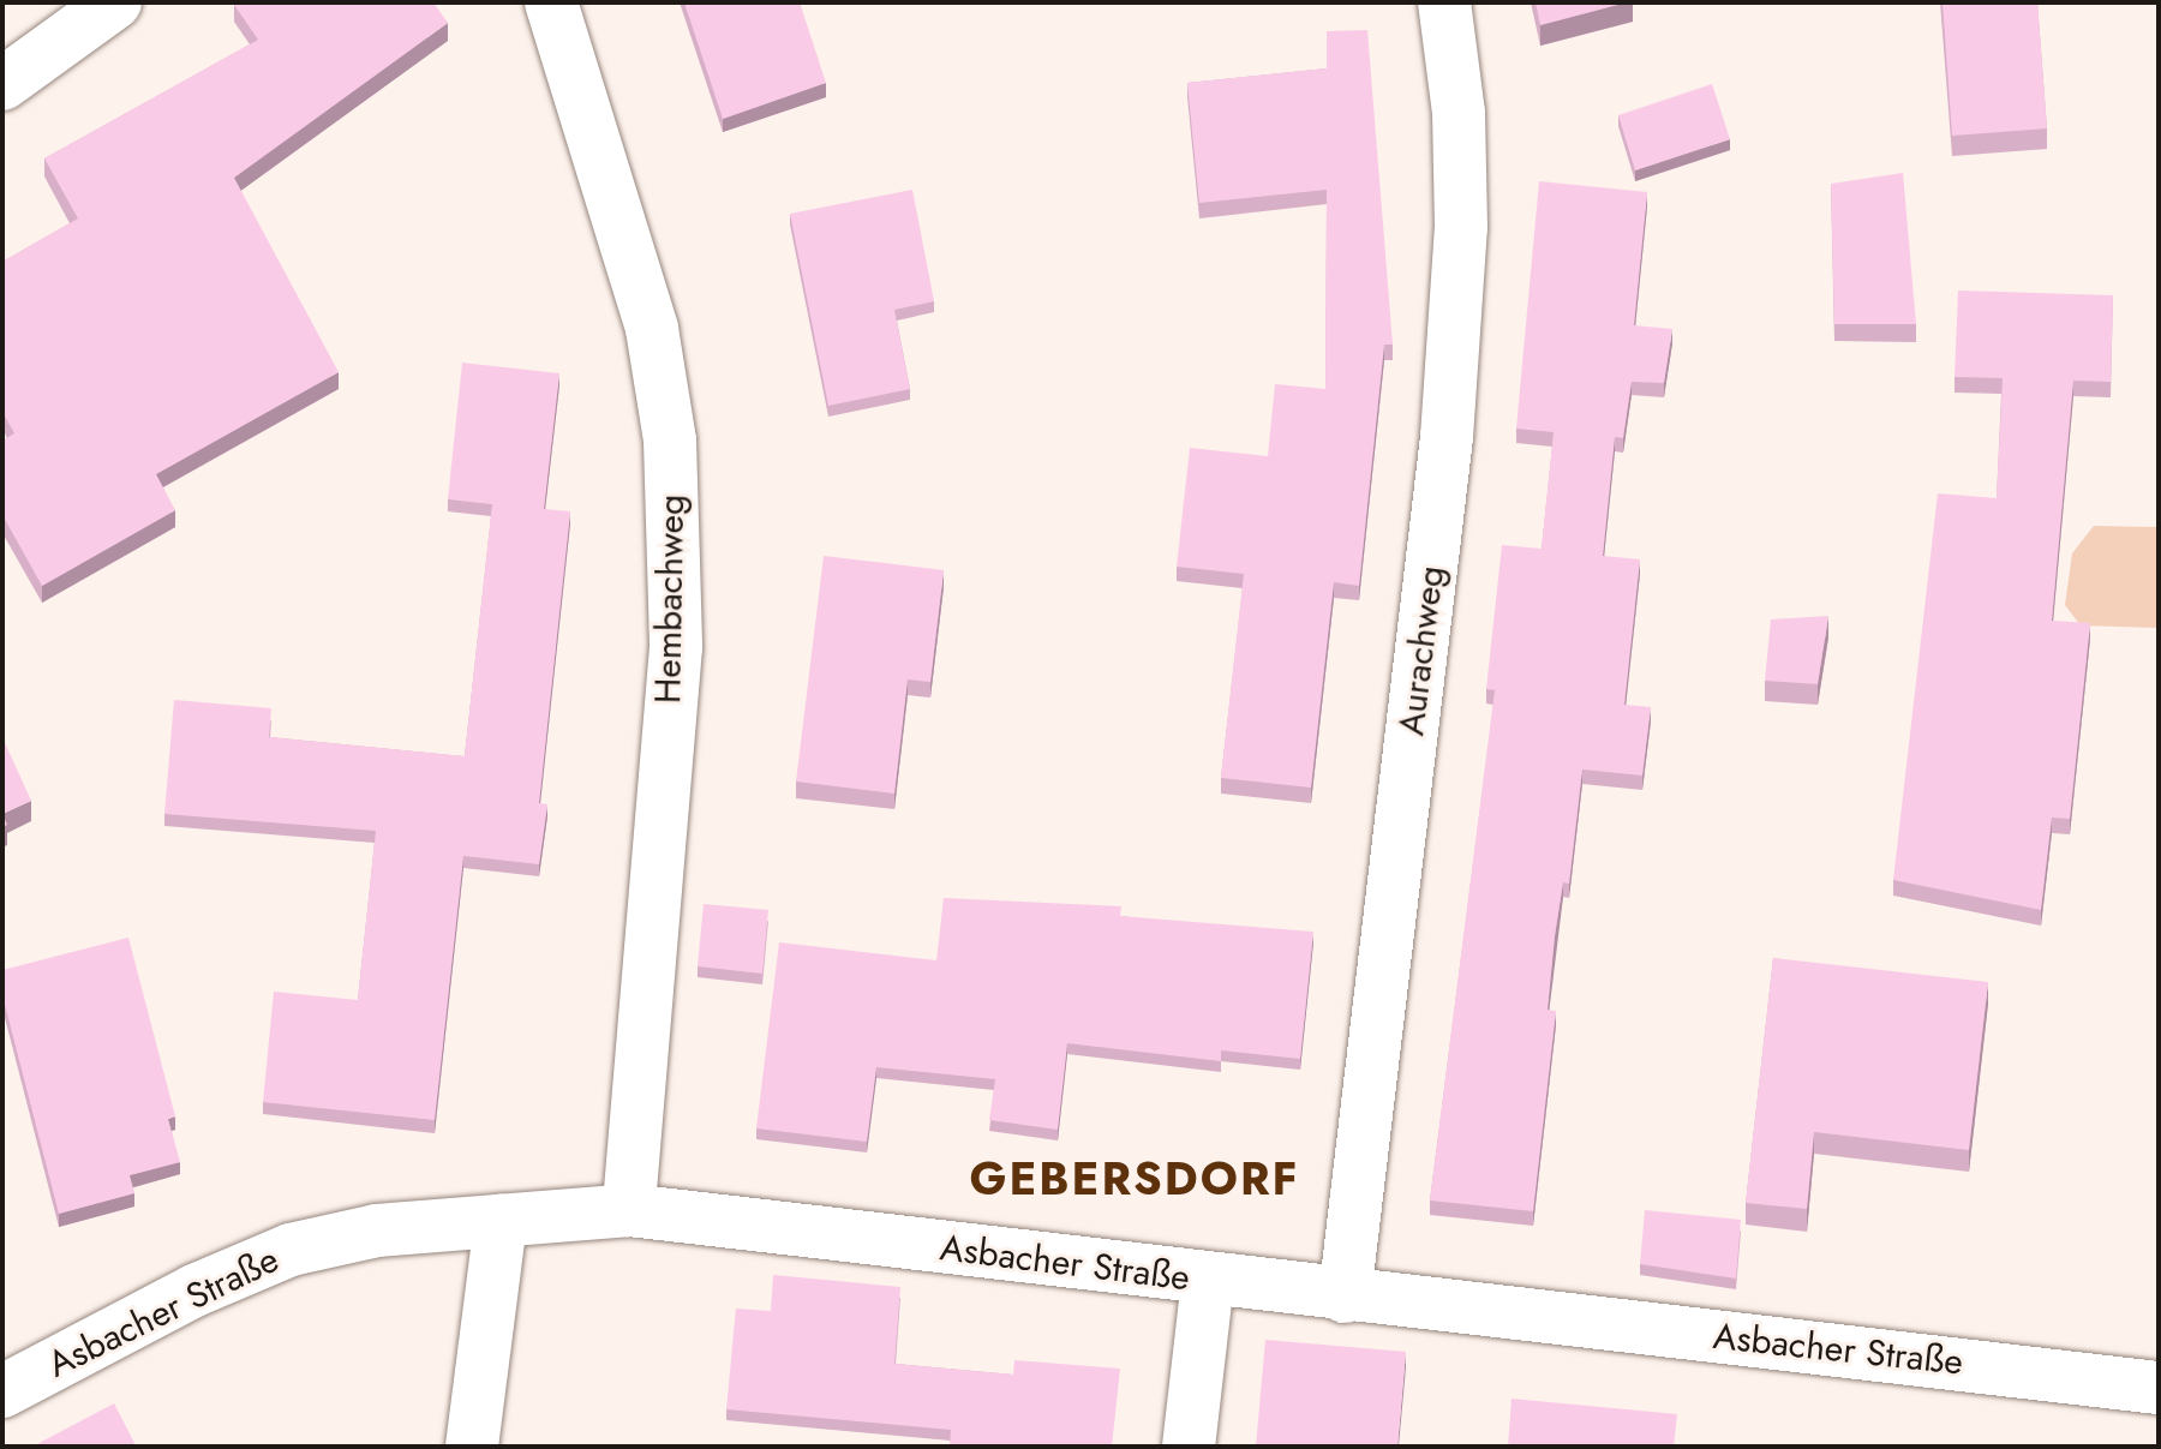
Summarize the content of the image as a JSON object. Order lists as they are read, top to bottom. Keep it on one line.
{"streets":{"street":["Hembachweg","Aurachweg","Asbacher Straße"]},"crossings":[["Hembachweg","Asbacher Straße"],["Aurachweg","Asbacher Straße"]],"districts":["GEBERSDORF"]}
